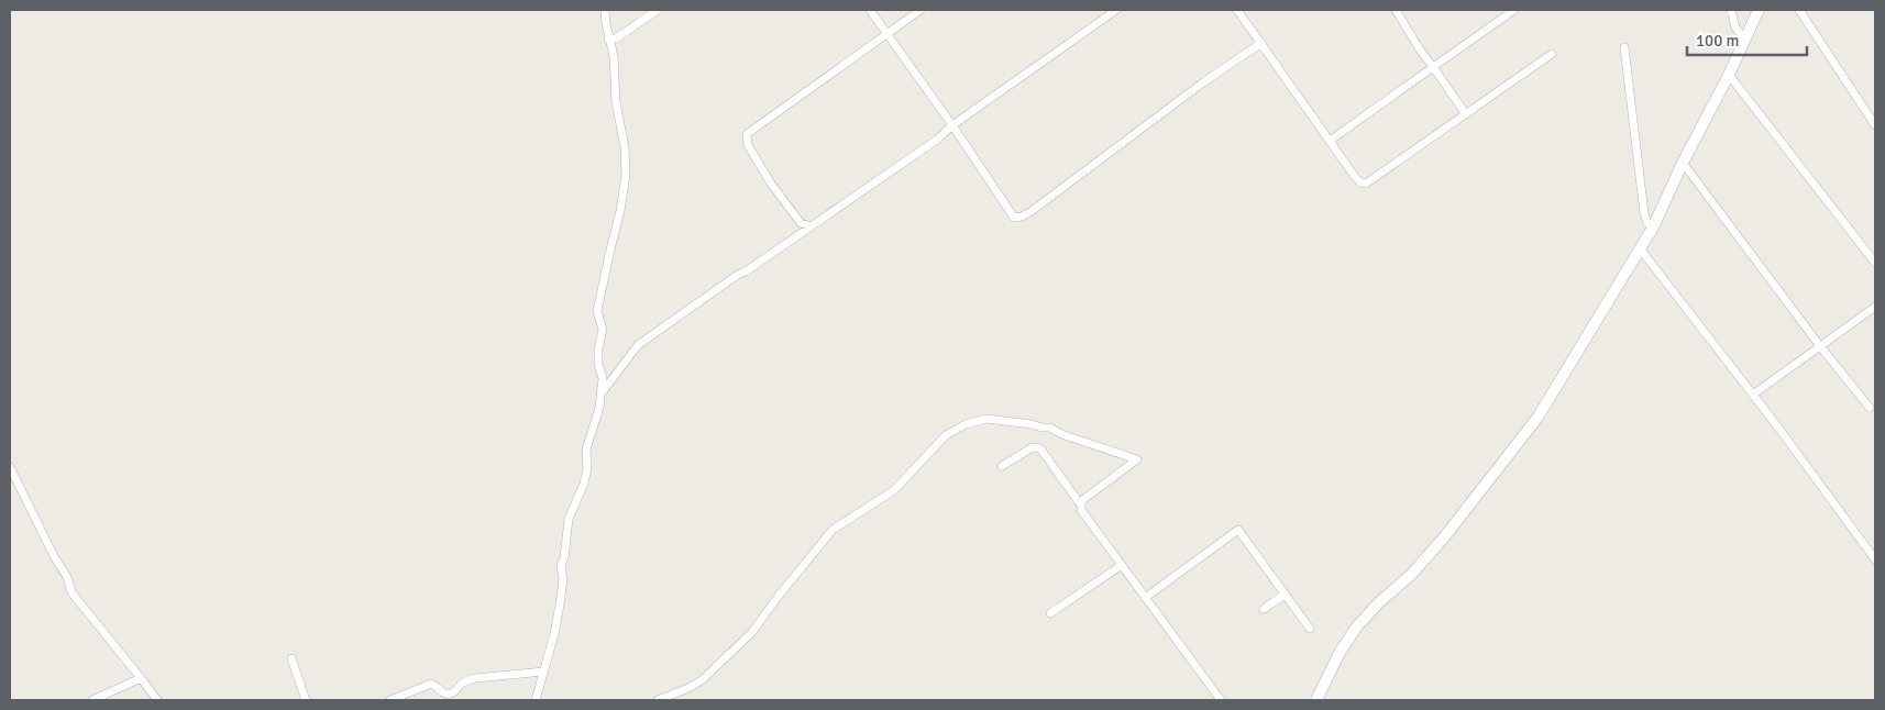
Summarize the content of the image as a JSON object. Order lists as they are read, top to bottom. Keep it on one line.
{"scale_bar":"100 m"}
